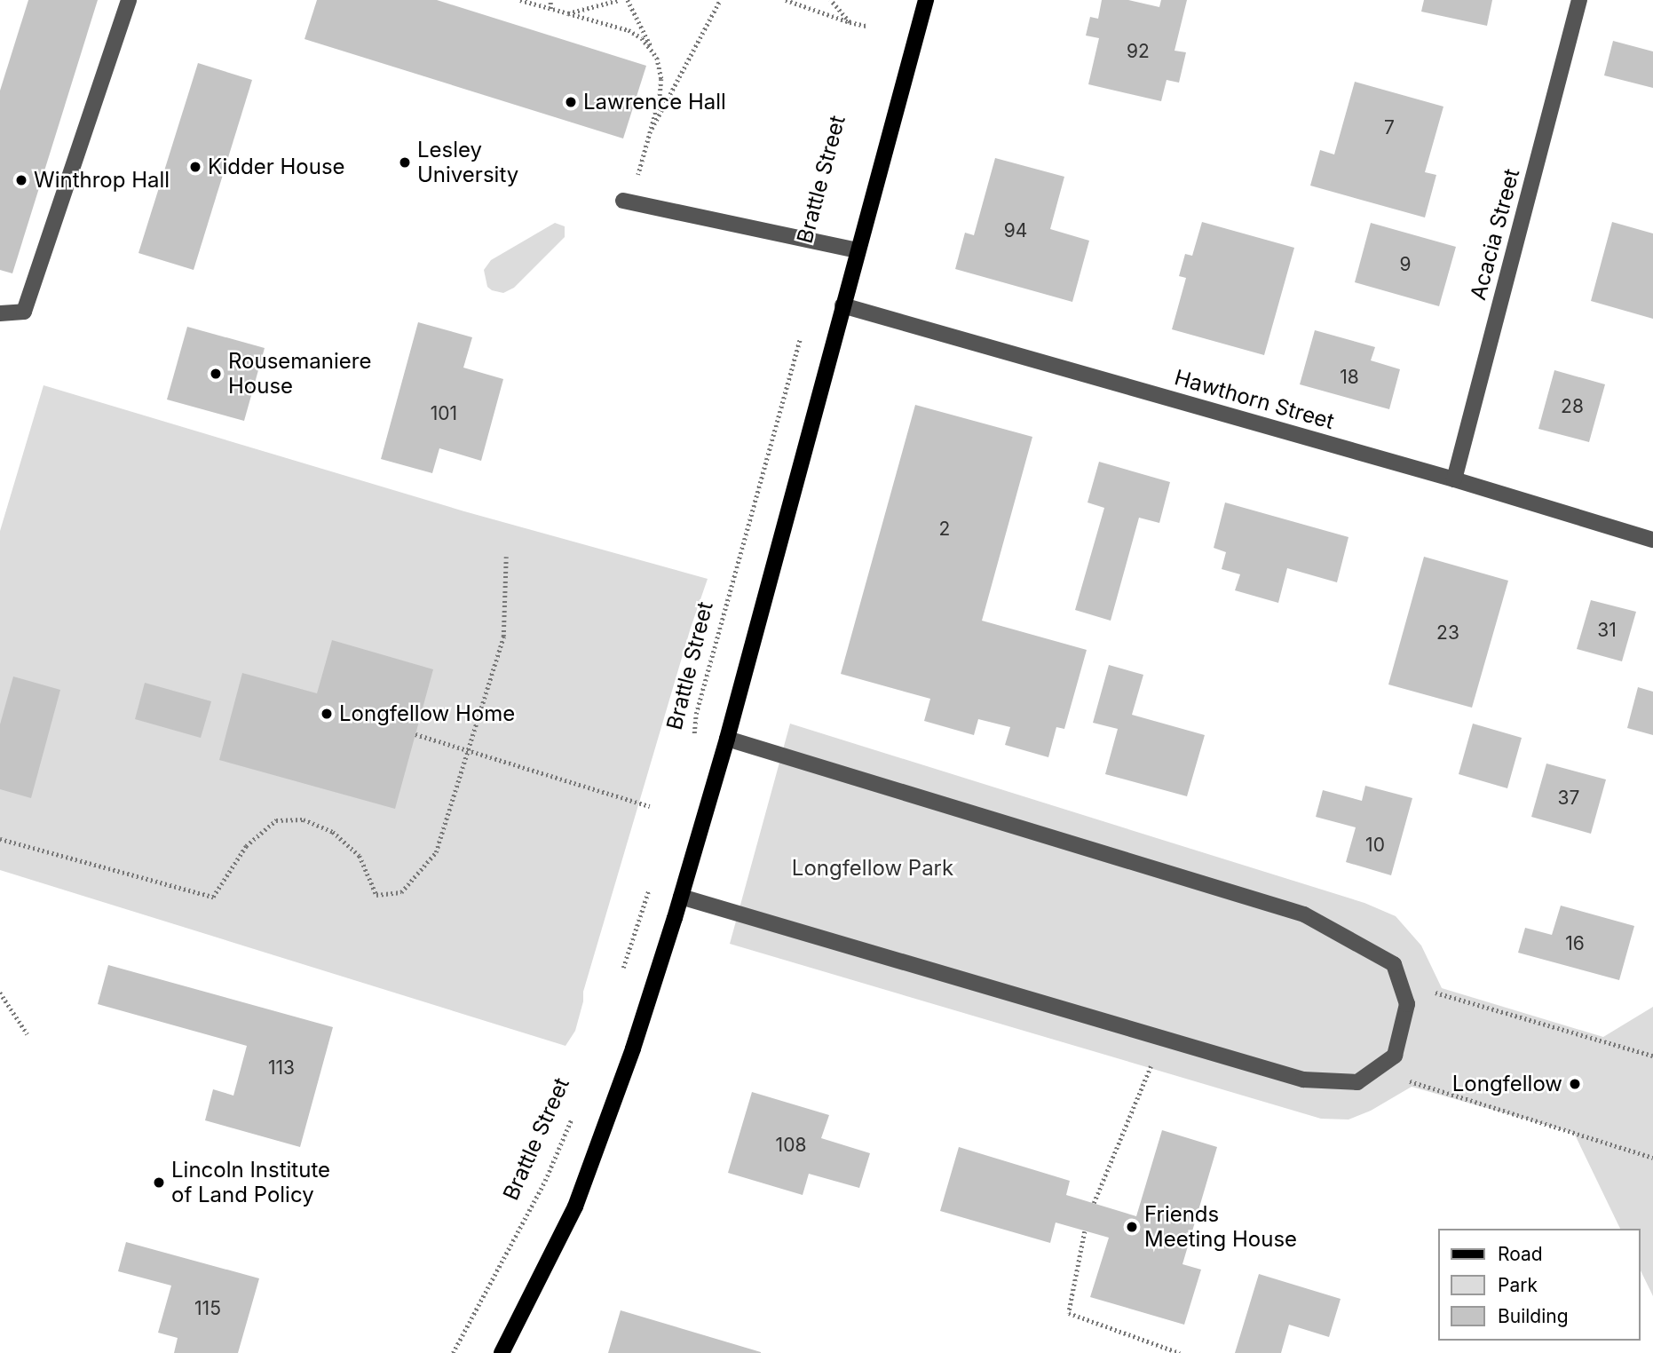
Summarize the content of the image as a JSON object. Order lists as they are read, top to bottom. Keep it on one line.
{"streets":{"street":["Acacia Street","Hawthorn Street"],"path":["Brattle Street"]},"crossings":[["Acacia Street","Hawthorn Street"]],"parks":["Longfellow Park"],"places":["Lawrence Hall","Lesley University","Kidder House","Winthrop Hall","Rousemaniere House","Longfellow Home","Longfellow","Lincoln Institute of Land Policy","Friends Meeting House"],"house_numbers":["92","7","94","9","18","28","101","2","31","23","37","10","16","113","108","115"],"legend":["Road","Park","Building"]}
